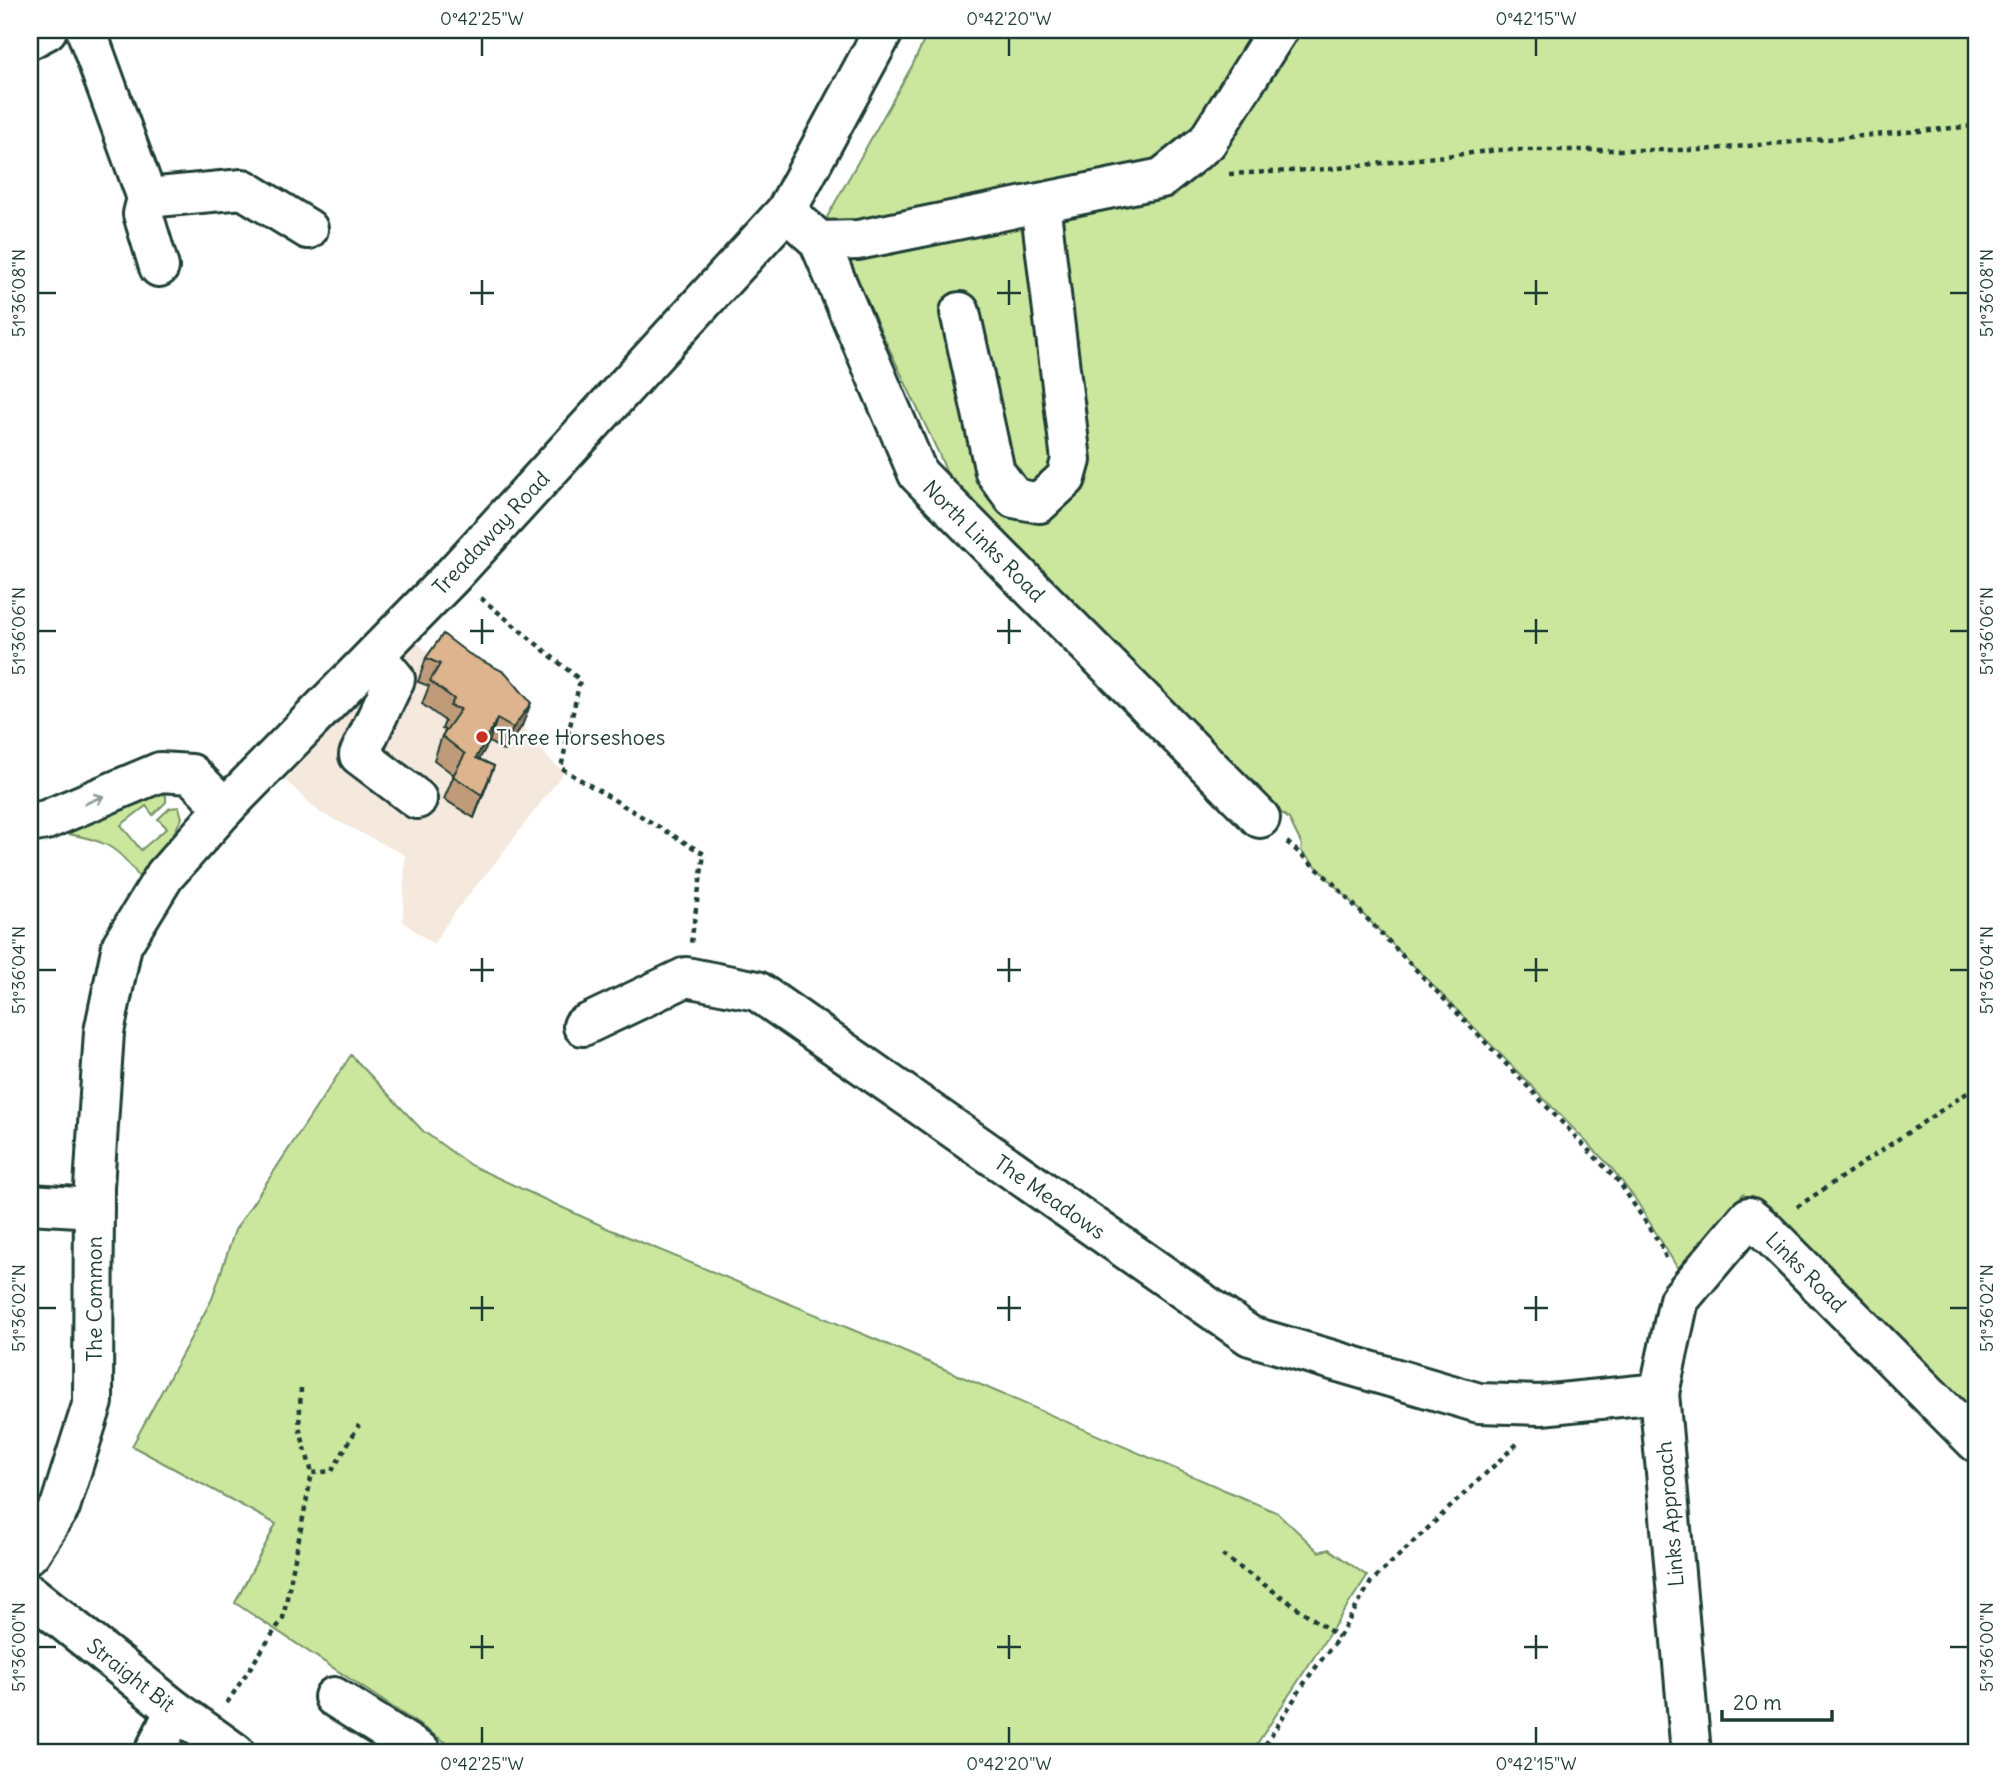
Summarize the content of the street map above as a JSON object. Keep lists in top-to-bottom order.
{
  "streets": {
    "street": [
      "Treadaway Road",
      "North Links Road",
      "The Meadows",
      "Links Road",
      "The Common",
      "Links Approach",
      "Straight Bit"
    ]
  },
  "crossings": [
    ["Treadaway Road", "North Links Road"],
    ["Treadaway Road", "The Common"],
    ["The Meadows", "Links Road"],
    ["The Meadows", "Links Approach"],
    ["Links Road", "Links Approach"]
  ],
  "places": ["Three Horseshoes"],
  "scale_bar": "20 m",
  "coordinates": [
    "0°42'25\"W",
    "0°42'20\"W",
    "0°42'15\"W",
    "51°36'08\"N",
    "51°36'06\"N",
    "51°36'04\"N",
    "51°36'02\"N",
    "51°36'00\"N"
  ]
}
